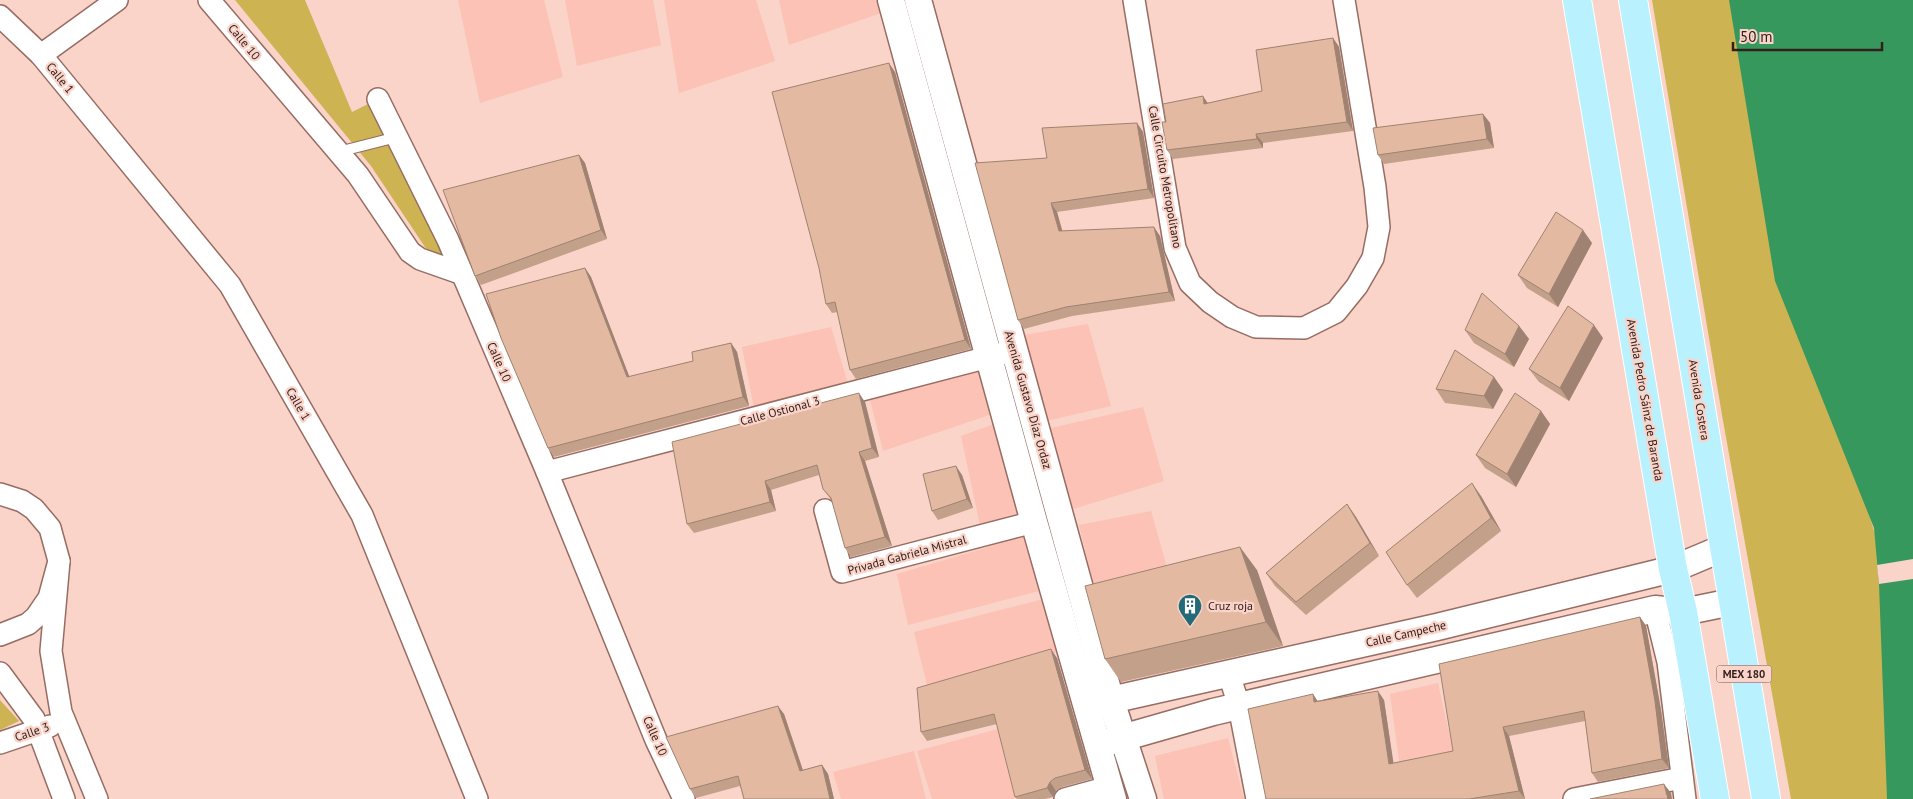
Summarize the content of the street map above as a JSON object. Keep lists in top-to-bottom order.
{
  "streets": {
    "main road": ["Avenida Pedro Sáinz de Baranda", "Avenida Costera", "MEX 180"],
    "street": [
      "Calle 10",
      "Calle 1",
      "Calle Circuito Metropolitano",
      "Avenida Gustavo Díaz Ordaz",
      "Calle Ostional 3",
      "Privada Gabriela Mistral",
      "Calle Campeche",
      "Calle 3"
    ]
  },
  "crossings": [
    ["Calle 10", "Calle Ostional 3"],
    ["Avenida Gustavo Díaz Ordaz", "Calle Ostional 3"],
    ["Avenida Gustavo Díaz Ordaz", "Privada Gabriela Mistral"],
    ["Avenida Gustavo Díaz Ordaz", "Calle Campeche"],
    ["Avenida Pedro Sáinz de Baranda", "Calle Campeche"],
    ["Avenida Costera", "Calle Campeche"]
  ],
  "places": {
    "building": ["Cruz roja"]
  },
  "scale_bar": "50 m"
}
